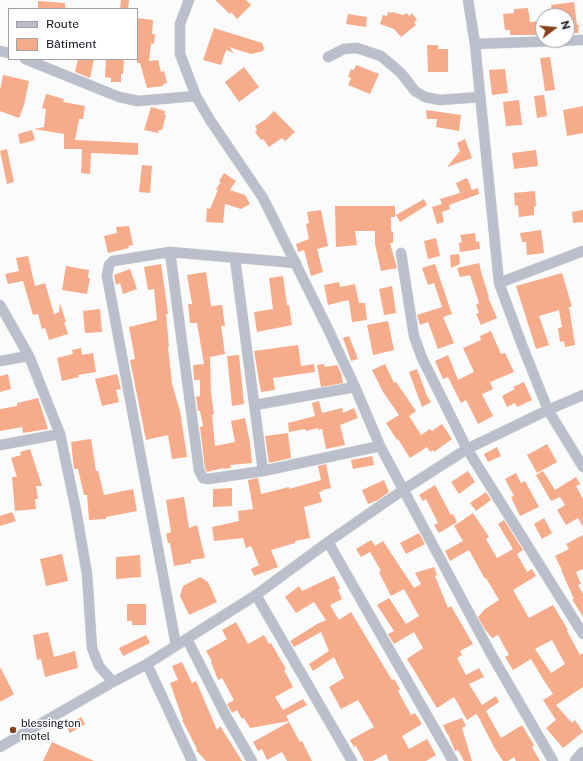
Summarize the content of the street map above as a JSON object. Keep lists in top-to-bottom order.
{
  "places": ["blessington motel"],
  "legend": ["Route", "Bâtiment"],
  "north": "right"
}
